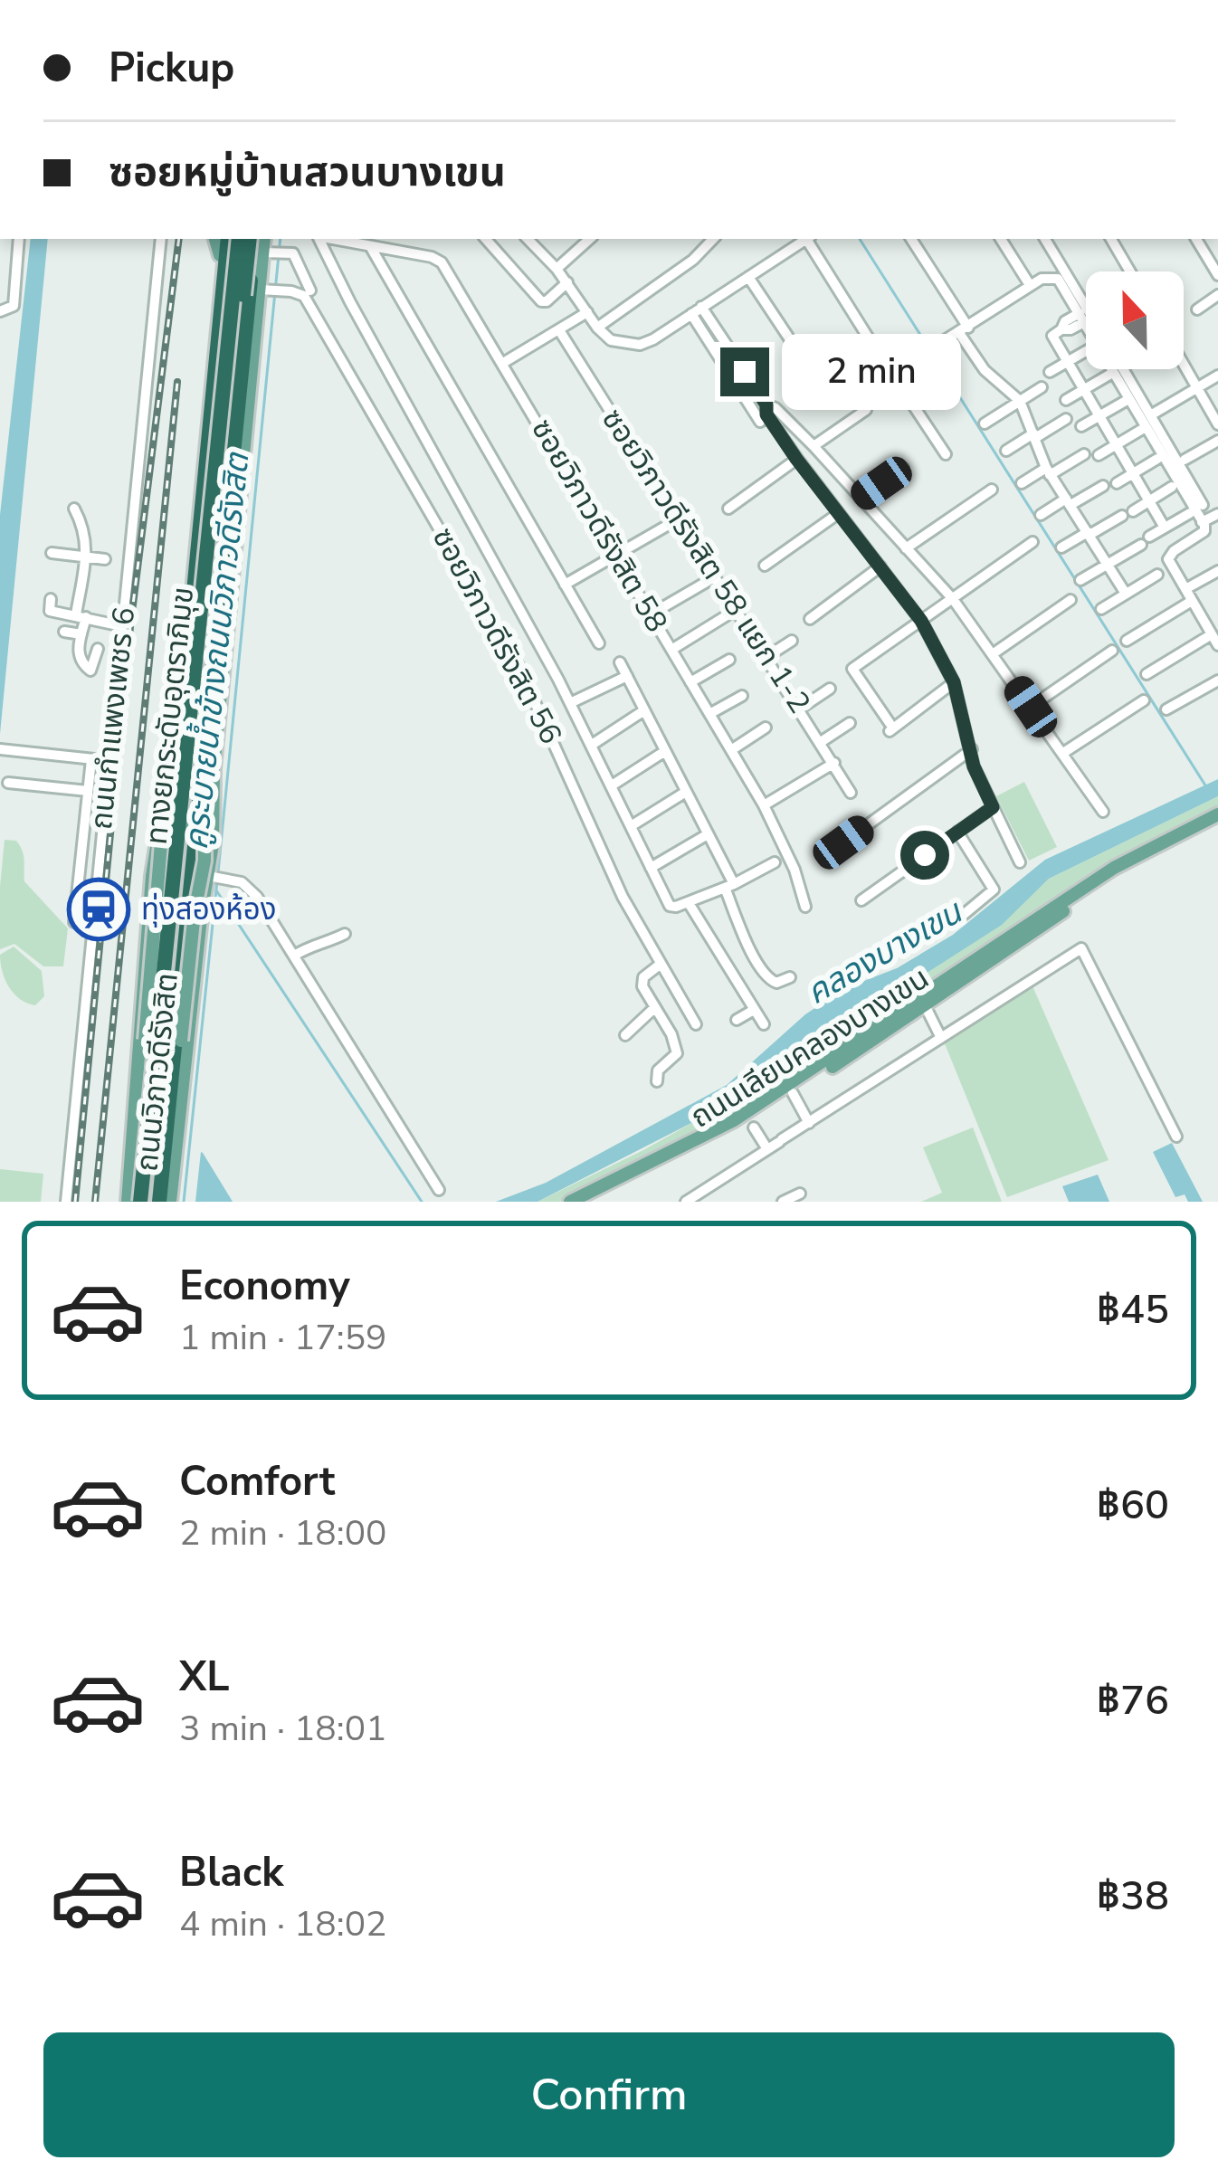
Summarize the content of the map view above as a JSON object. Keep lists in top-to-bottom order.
{
  "streets": {
    "highway": ["ทางยกระดับอุตราภิมุข", "ถนนวิภาวดีรังสิต"],
    "main road": ["ถนนเลียบคลองบางเขน"],
    "street": [
      "ซอยวิภาวดีรังสิต 58",
      "ซอยวิภาวดีรังสิต 58 แยก 1-2",
      "ซอยวิภาวดีรังสิต 56",
      "ถนนกำแพงเพชร 6"
    ]
  },
  "crossings": [
    ["ซอยวิภาวดีรังสิต 56", "ถนนวิภาวดีรังสิต"],
    ["ทางยกระดับอุตราภิมุข", "ถนนวิภาวดีรังสิต"]
  ],
  "water": ["คูระบายน้ำข้างถนนวิภาวดีรังสิต", "คลองบางเขน"],
  "places": {
    "station": ["ทุ่งสองห้อง"]
  },
  "north": "top",
  "page": {
    "banner": ["Pickup", "ซอยหมู่บ้านสวนบางเขน"],
    "bubble": "2 min",
    "list": [
      {
        "name": "Economy",
        "note": "1 min · 17:59",
        "value": "฿45"
      },
      {
        "name": "Comfort",
        "note": "2 min · 18:00",
        "value": "฿60"
      },
      {
        "name": "XL",
        "note": "3 min · 18:01",
        "value": "฿76"
      },
      {
        "name": "Black",
        "note": "4 min · 18:02",
        "value": "฿38"
      }
    ],
    "buttons": "Confirm"
  }
}
